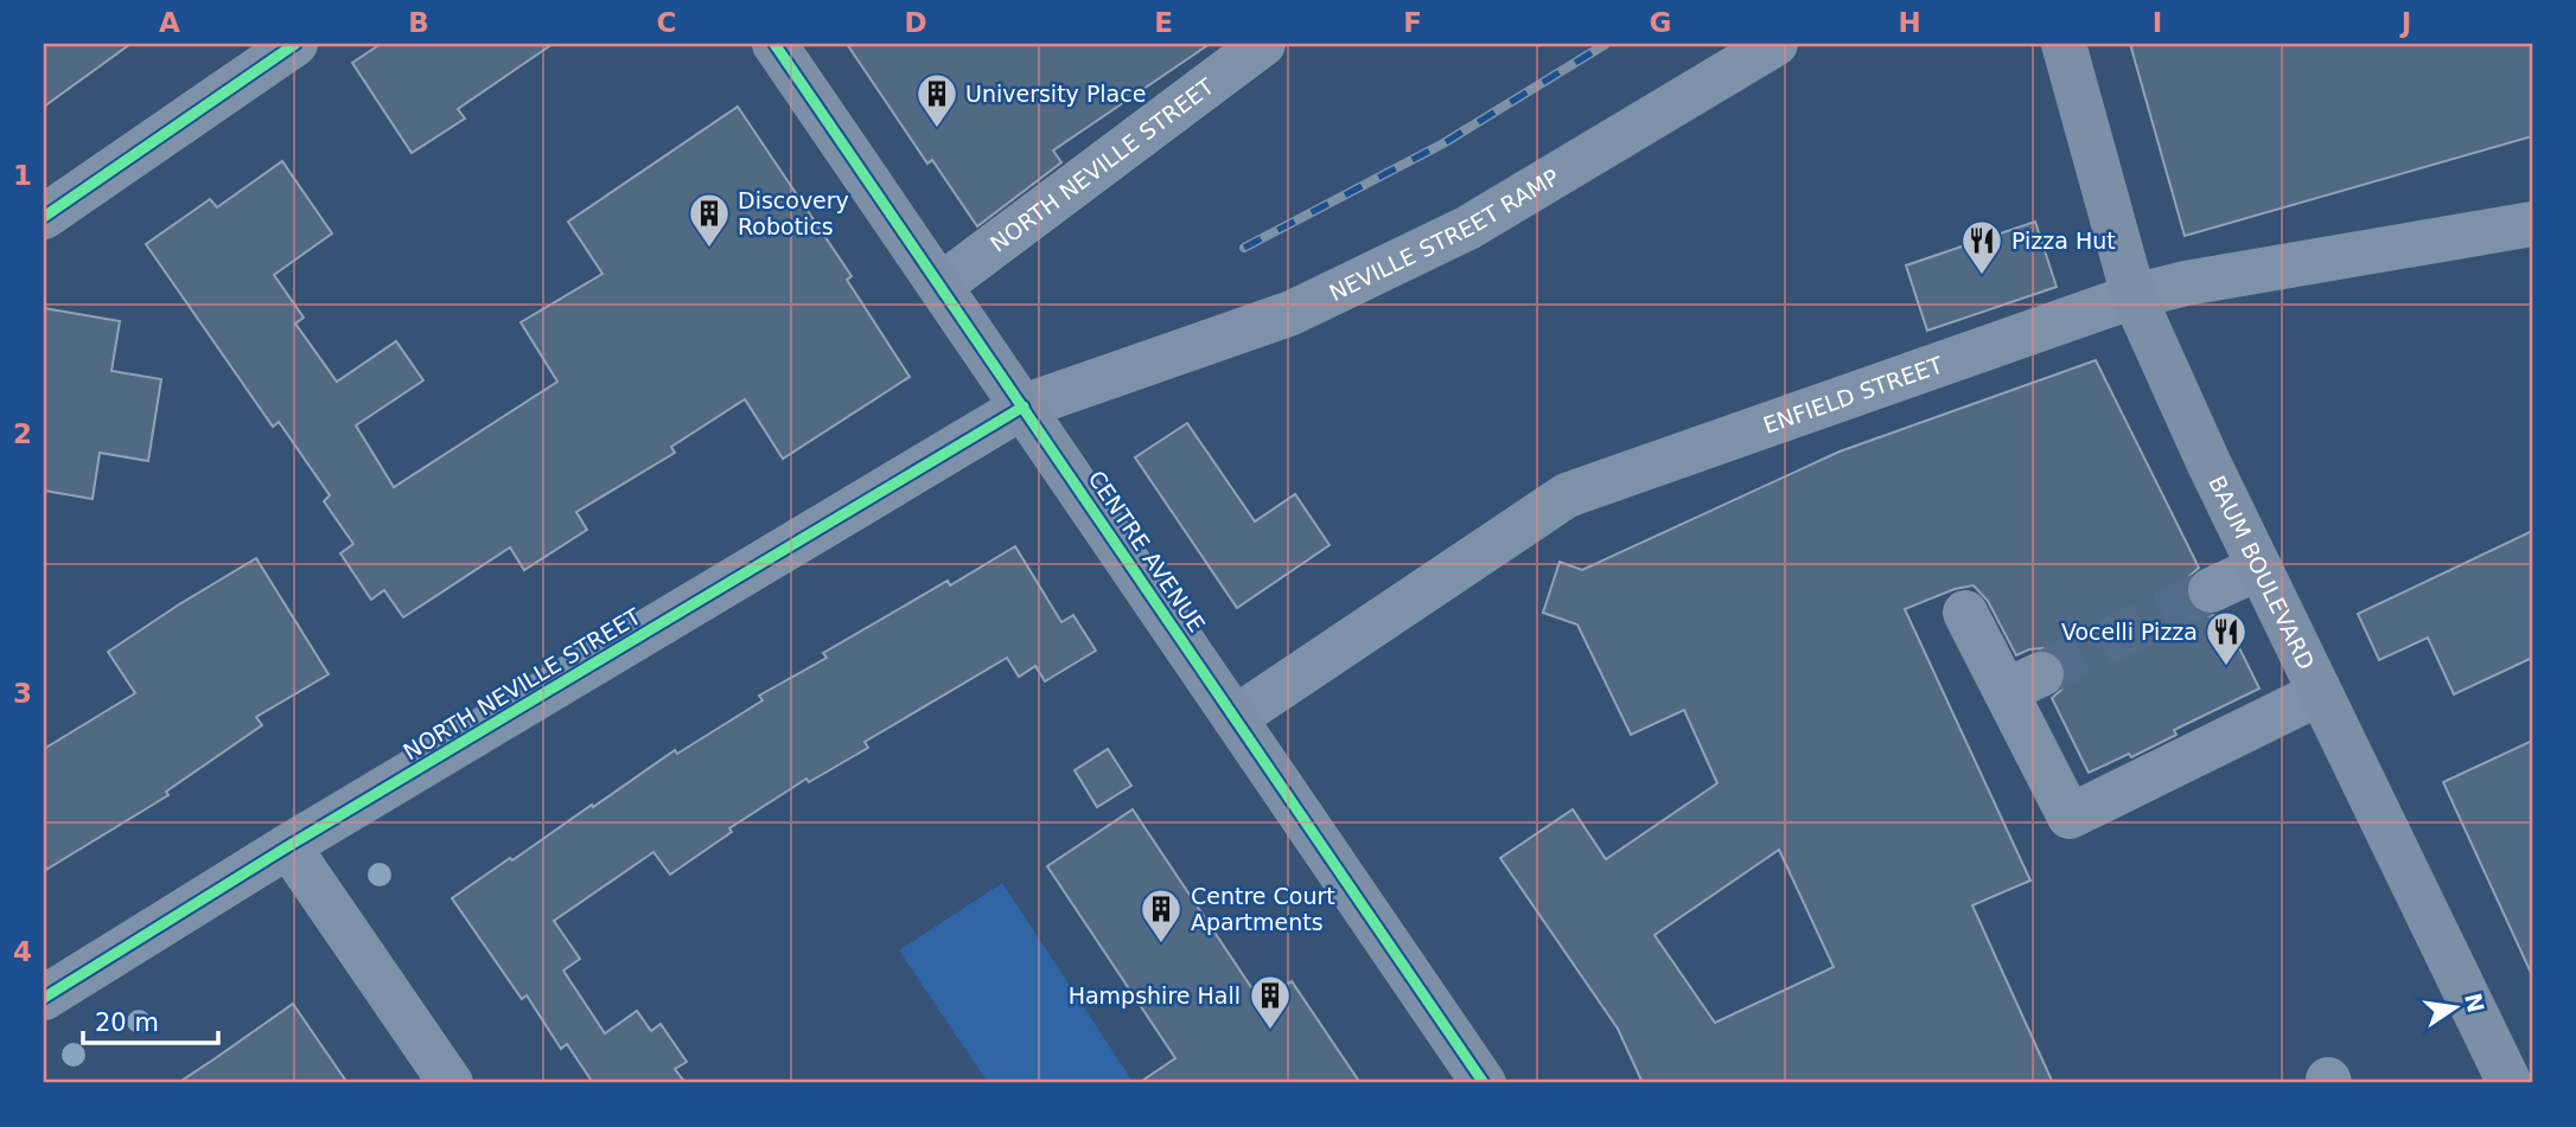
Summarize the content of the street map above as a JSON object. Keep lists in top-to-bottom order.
{
  "streets": {
    "main road": ["CENTRE AVENUE", "BAUM BOULEVARD"],
    "street": ["NORTH NEVILLE STREET", "NEVILLE STREET RAMP", "ENFIELD STREET"]
  },
  "crossings": [
    ["NORTH NEVILLE STREET", "NEVILLE STREET RAMP"],
    ["NORTH NEVILLE STREET", "CENTRE AVENUE"],
    ["NEVILLE STREET RAMP", "CENTRE AVENUE"],
    ["ENFIELD STREET", "CENTRE AVENUE"],
    ["ENFIELD STREET", "BAUM BOULEVARD"]
  ],
  "places": {
    "building": [
      "University Place",
      "Discovery Robotics",
      "Centre Court Apartments",
      "Hampshire Hall"
    ],
    "restaurant": ["Pizza Hut", "Vocelli Pizza"]
  },
  "scale_bar": "20 m",
  "north": "right",
  "grid": {
    "columns": [
      "A",
      "B",
      "C",
      "D",
      "E",
      "F",
      "G",
      "H",
      "I",
      "J"
    ],
    "rows": [
      "1",
      "2",
      "3",
      "4"
    ]
  }
}
